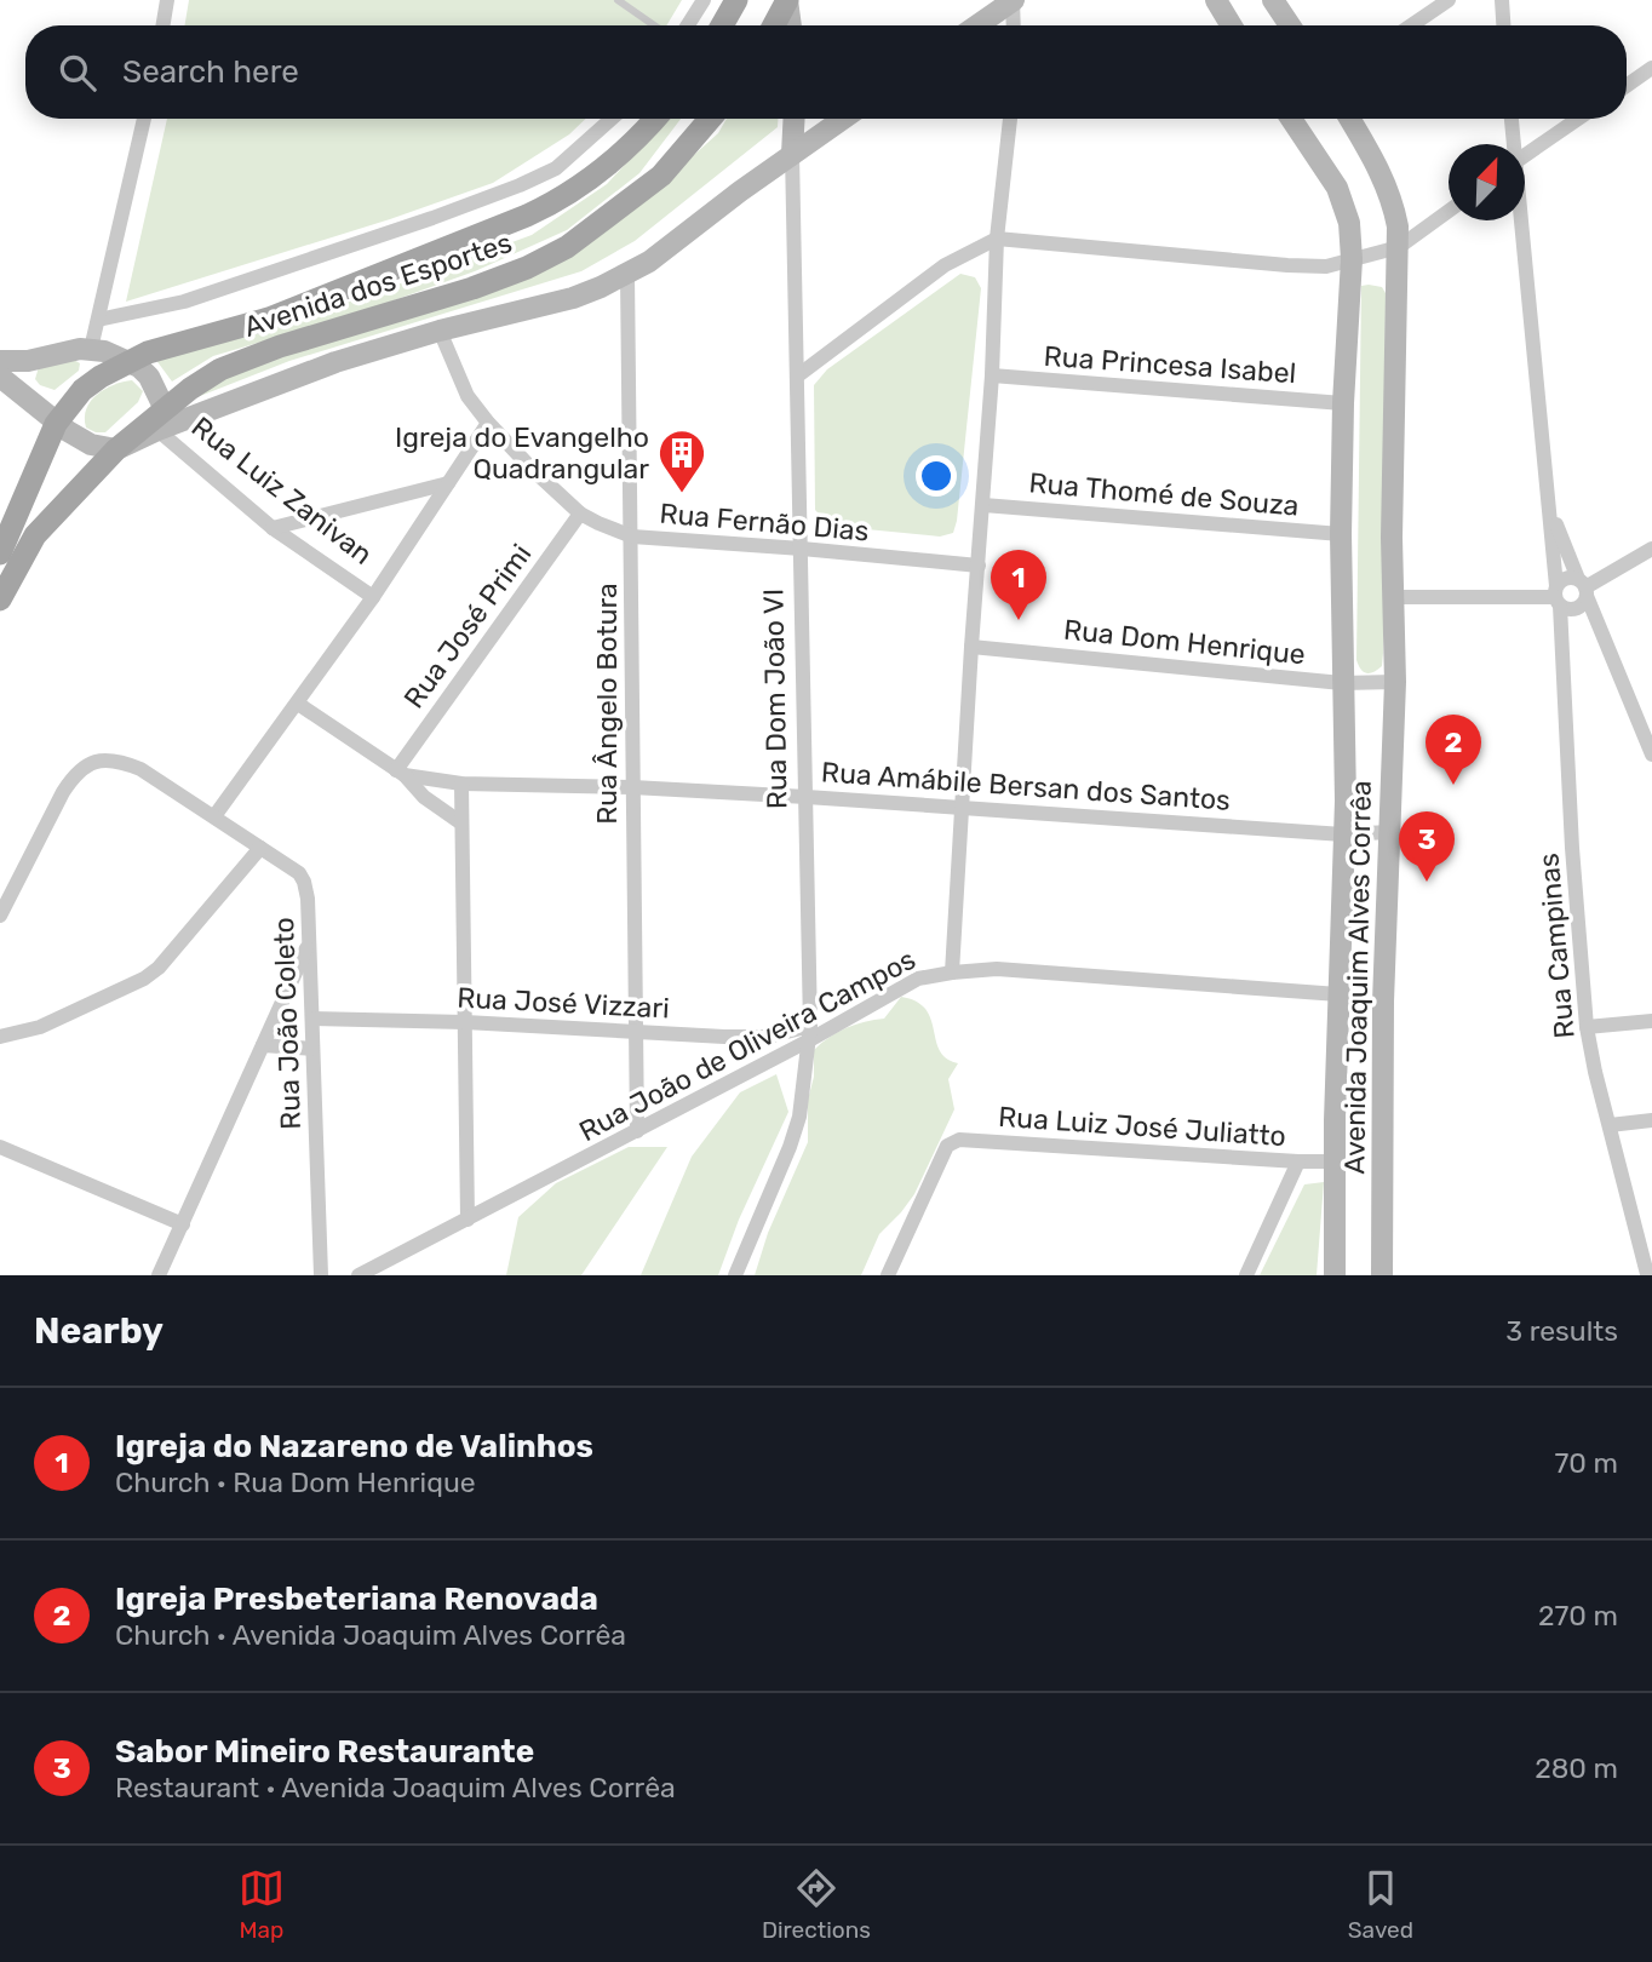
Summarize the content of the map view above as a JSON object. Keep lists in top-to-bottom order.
{
  "streets": {
    "main road": ["Avenida dos Esportes", "Rua Dom João VI", "Avenida Joaquim Alves Corrêa"],
    "street": [
      "Rua Princesa Isabel",
      "Rua Luiz Zanivan",
      "Rua Thomé de Souza",
      "Rua Fernão Dias",
      "Rua José Primi",
      "Rua Dom Henrique",
      "Rua Ângelo Botura",
      "Rua Amábile Bersan dos Santos",
      "Rua Campinas",
      "Rua José Vizzari",
      "Rua João Coleto",
      "Rua João de Oliveira Campos",
      "Rua Luiz José Juliatto"
    ]
  },
  "crossings": [
    ["Avenida dos Esportes", "Rua Luiz Zanivan"],
    ["Rua Princesa Isabel", "Avenida Joaquim Alves Corrêa"],
    ["Rua Thomé de Souza", "Avenida Joaquim Alves Corrêa"],
    ["Rua Fernão Dias", "Rua José Primi"],
    ["Rua Fernão Dias", "Rua Dom João VI"],
    ["Rua Fernão Dias", "Rua Ângelo Botura"],
    ["Rua José Primi", "Rua Amábile Bersan dos Santos"],
    ["Rua Dom Henrique", "Avenida Joaquim Alves Corrêa"],
    ["Rua Dom João VI", "Rua Amábile Bersan dos Santos"],
    ["Rua Dom João VI", "Rua José Vizzari"],
    ["Rua Dom João VI", "Rua João de Oliveira Campos"],
    ["Rua Ângelo Botura", "Rua Amábile Bersan dos Santos"],
    ["Rua Ângelo Botura", "Rua José Vizzari"],
    ["Rua Ângelo Botura", "Rua João de Oliveira Campos"],
    ["Rua Amábile Bersan dos Santos", "Avenida Joaquim Alves Corrêa"],
    ["Avenida Joaquim Alves Corrêa", "Rua João de Oliveira Campos"],
    ["Avenida Joaquim Alves Corrêa", "Rua Luiz José Juliatto"],
    ["Rua José Vizzari", "Rua João Coleto"],
    ["Rua José Vizzari", "Rua João de Oliveira Campos"]
  ],
  "places": {
    "building": ["Igreja do Evangelho Quadrangular"]
  },
  "north": "top right",
  "page": {
    "search": "Search here",
    "pins": ["1", "2", "3"],
    "heading": ["Nearby", "3 results"],
    "list": [
      {
        "mark": "1",
        "name": "Igreja do Nazareno de Valinhos",
        "note": "Church · Rua Dom Henrique",
        "value": "70 m"
      },
      {
        "mark": "2",
        "name": "Igreja Presbeteriana Renovada",
        "note": "Church · Avenida Joaquim Alves Corrêa",
        "value": "270 m"
      },
      {
        "mark": "3",
        "name": "Sabor Mineiro Restaurante",
        "note": "Restaurant · Avenida Joaquim Alves Corrêa",
        "value": "280 m"
      }
    ],
    "nav": ["Map", "Directions", "Saved"]
  }
}
